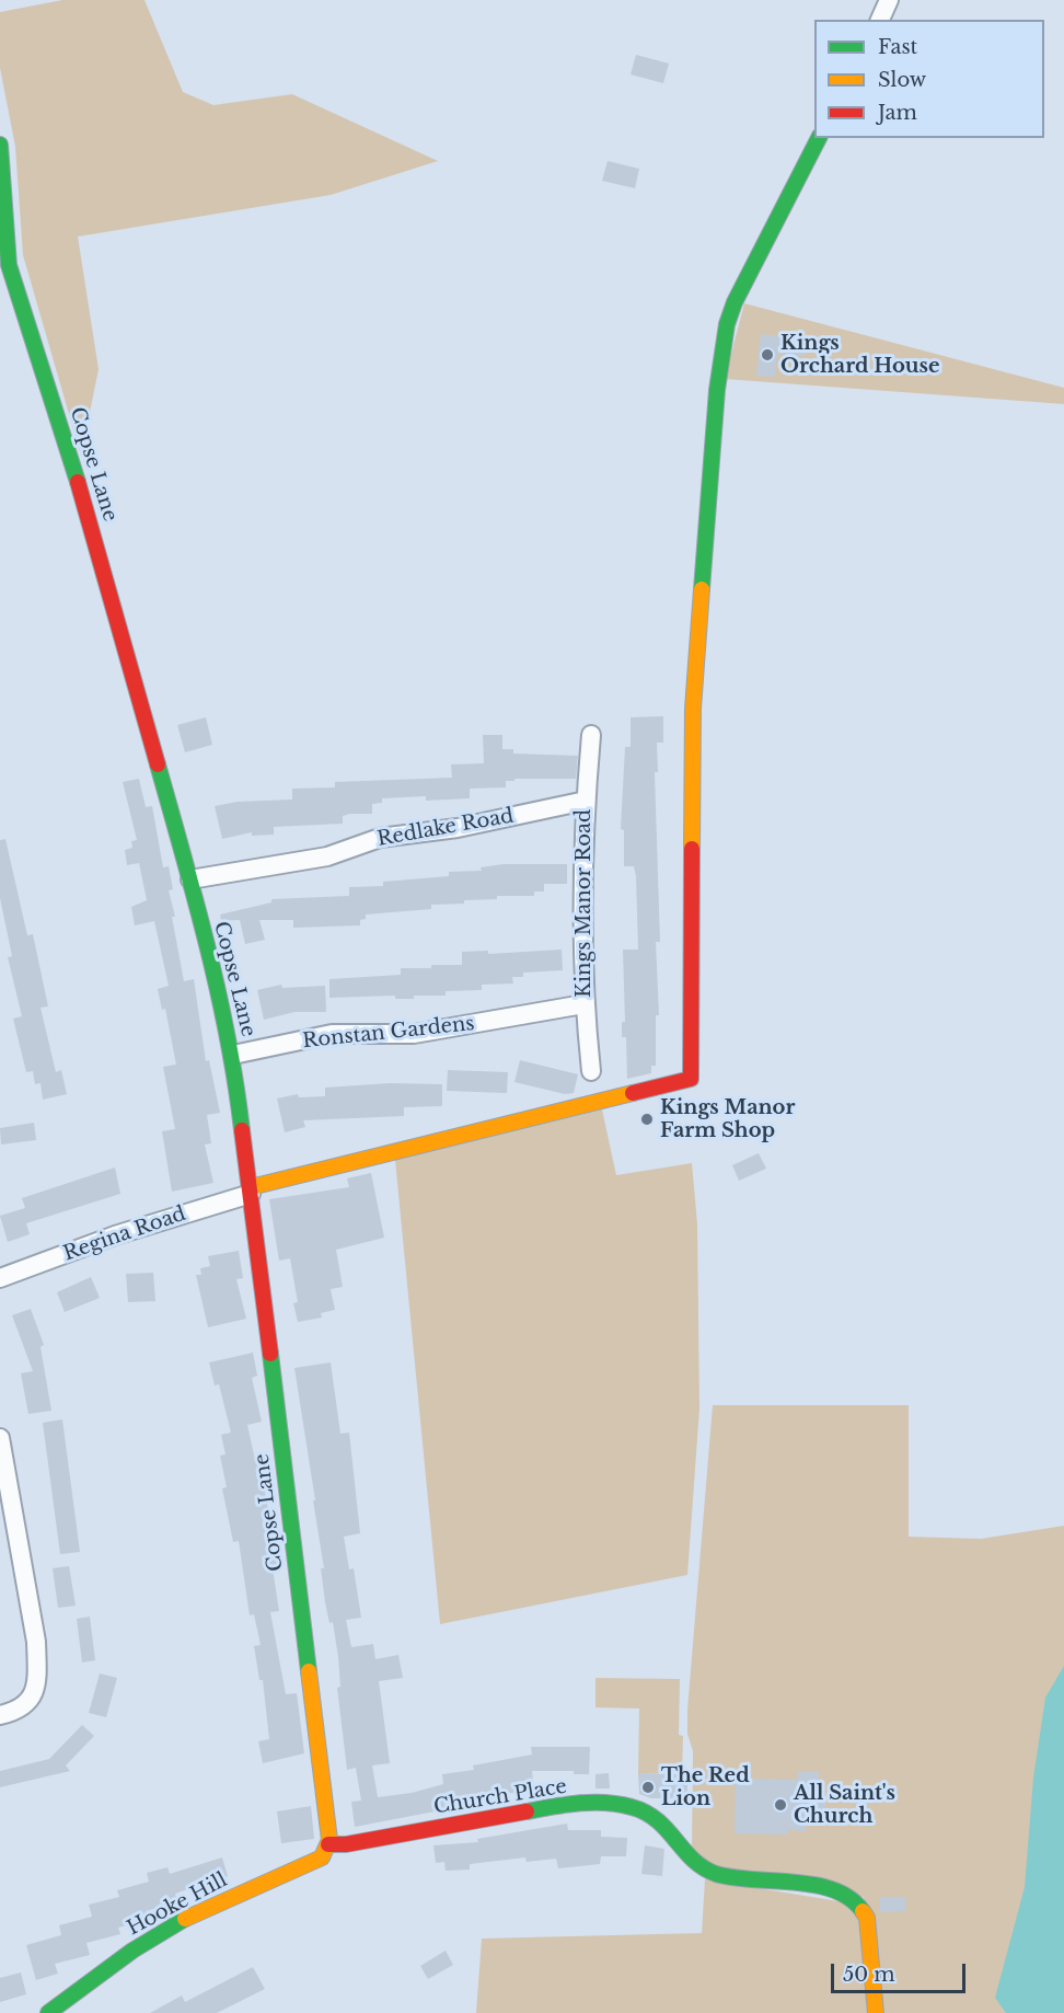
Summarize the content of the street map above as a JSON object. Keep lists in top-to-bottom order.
{
  "streets": {
    "street": [
      "Copse Lane",
      "Redlake Road",
      "Kings Manor Road",
      "Ronstan Gardens",
      "Regina Road",
      "Church Place",
      "Hooke Hill"
    ]
  },
  "crossings": [
    ["Copse Lane", "Redlake Road"],
    ["Copse Lane", "Ronstan Gardens"],
    ["Copse Lane", "Regina Road"],
    ["Copse Lane", "Church Place"],
    ["Copse Lane", "Hooke Hill"],
    ["Redlake Road", "Kings Manor Road"],
    ["Kings Manor Road", "Ronstan Gardens"],
    ["Church Place", "Hooke Hill"]
  ],
  "places": [
    "Kings Orchard House",
    "Kings Manor Farm Shop",
    "The Red Lion",
    "All Saint's Church"
  ],
  "legend": ["Fast", "Slow", "Jam"],
  "scale_bar": "50 m"
}
